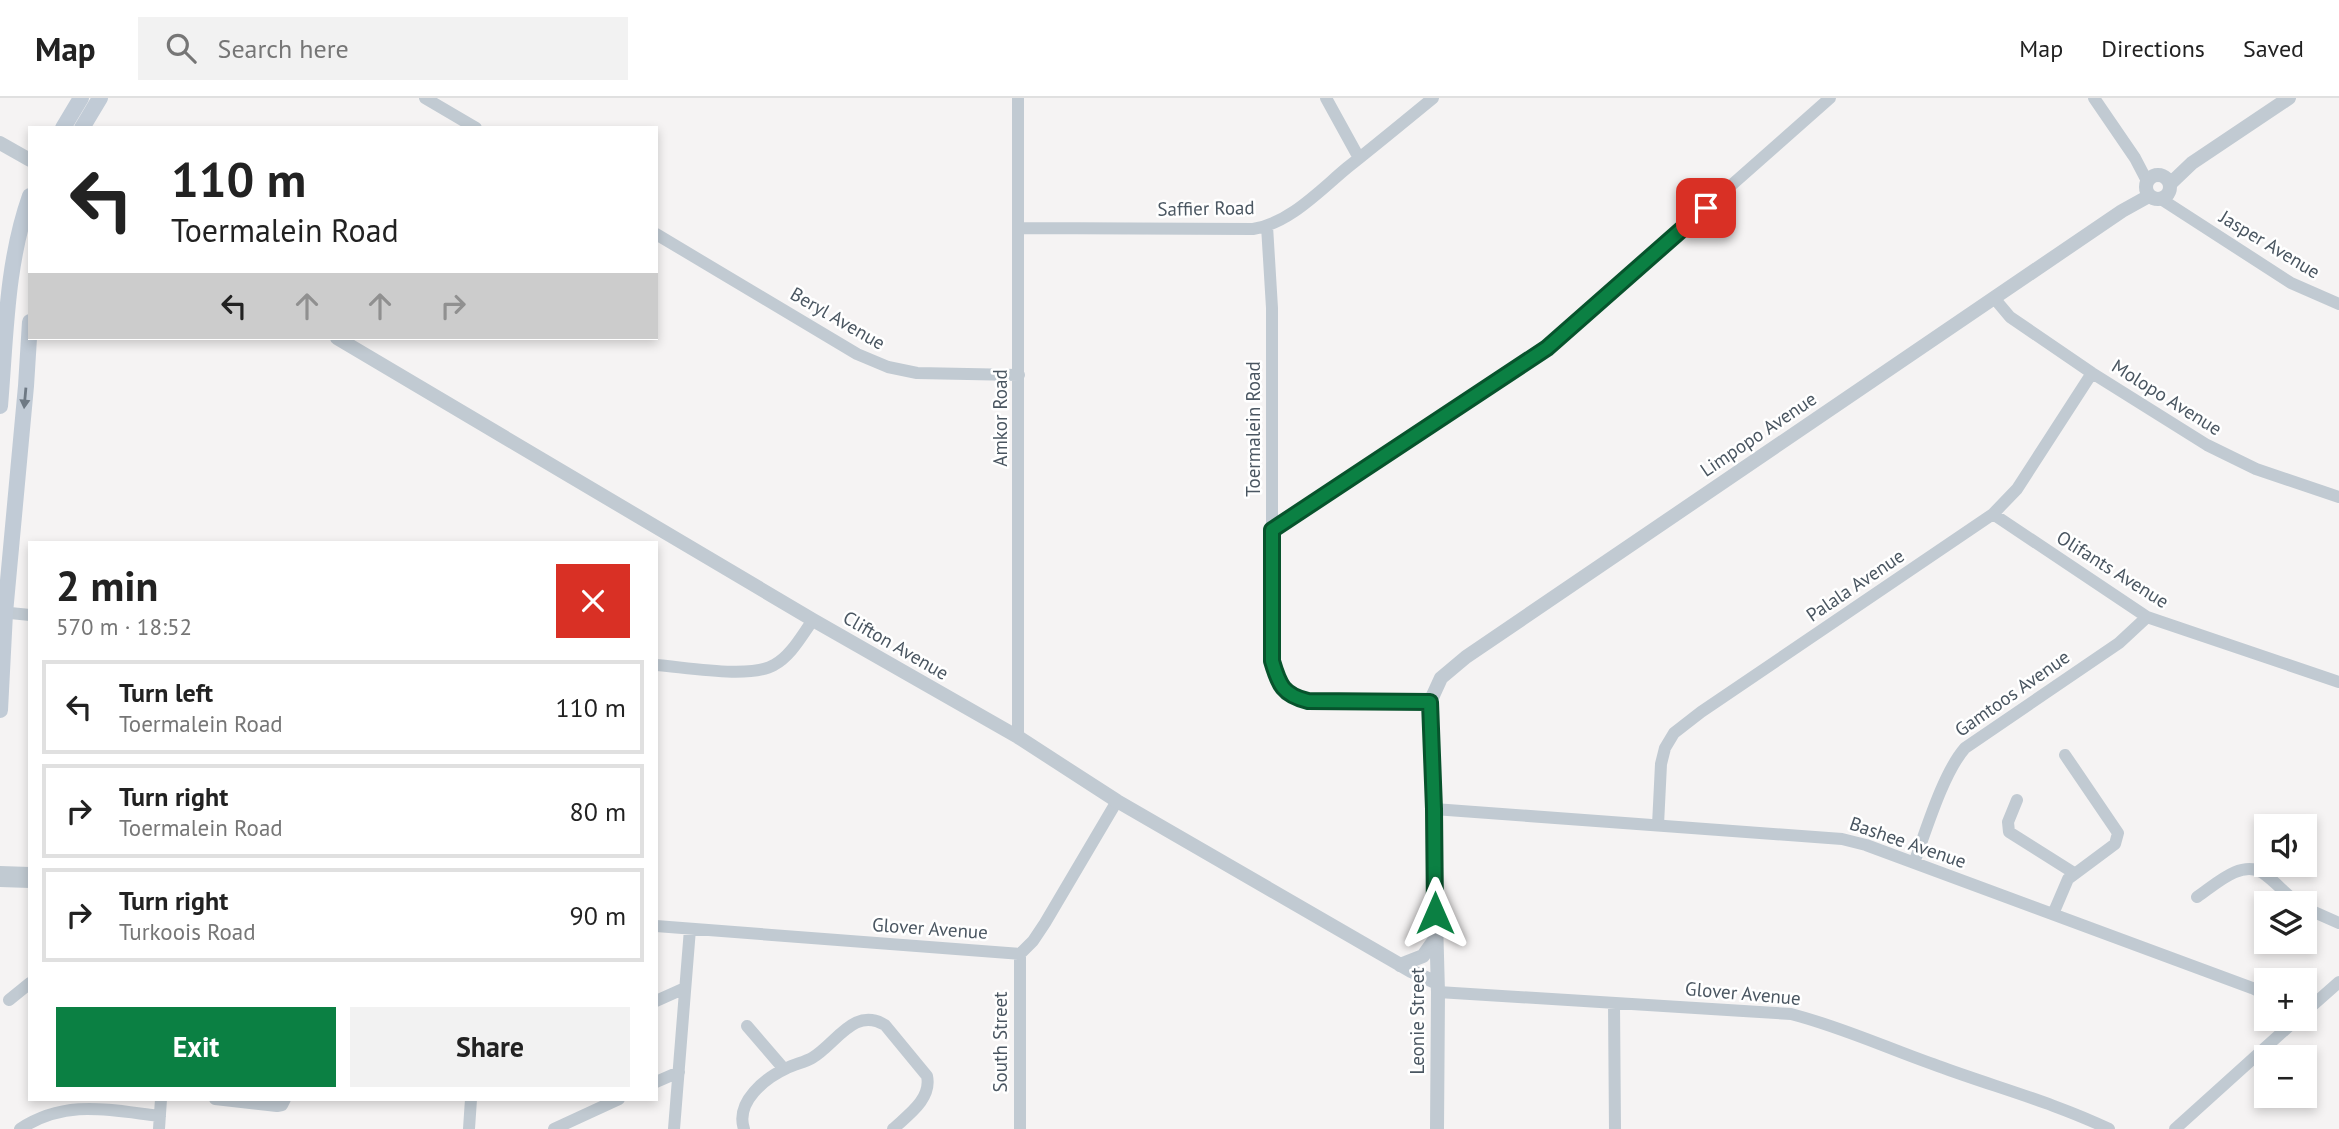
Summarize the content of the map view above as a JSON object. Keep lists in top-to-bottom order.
{
  "streets": {
    "street": [
      "Saffier Road",
      "Jasper Avenue",
      "Beryl Avenue",
      "Molopo Avenue",
      "Amkor Road",
      "Toermalein Road",
      "Limpopo Avenue",
      "Olifants Avenue",
      "Palala Avenue",
      "Clifton Avenue",
      "Gamtoos Avenue",
      "Bashee Avenue",
      "Glover Avenue",
      "Leonie Street",
      "South Street"
    ]
  },
  "crossings": [
    ["Saffier Road", "Amkor Road"],
    ["Saffier Road", "Toermalein Road"],
    ["Jasper Avenue", "Limpopo Avenue"],
    ["Beryl Avenue", "Amkor Road"],
    ["Molopo Avenue", "Limpopo Avenue"],
    ["Molopo Avenue", "Palala Avenue"],
    ["Amkor Road", "Clifton Avenue"],
    ["Toermalein Road", "Limpopo Avenue"],
    ["Toermalein Road", "Leonie Street"],
    ["Limpopo Avenue", "Leonie Street"],
    ["Olifants Avenue", "Palala Avenue"],
    ["Olifants Avenue", "Gamtoos Avenue"],
    ["Palala Avenue", "Bashee Avenue"],
    ["Clifton Avenue", "Glover Avenue"],
    ["Clifton Avenue", "Leonie Street"],
    ["Gamtoos Avenue", "Bashee Avenue"],
    ["Bashee Avenue", "Leonie Street"],
    ["Glover Avenue", "Leonie Street"],
    ["Glover Avenue", "South Street"]
  ],
  "page": {
    "header": "Map",
    "search": "Search here",
    "nav": ["Map", "Directions", "Saved"],
    "turn": ["110 m", "Toermalein Road"],
    "heading": ["2 min", "570 m · 18:52"],
    "list": [
      {
        "name": "Turn left",
        "note": "Toermalein Road",
        "value": "110 m"
      },
      {
        "name": "Turn right",
        "note": "Toermalein Road",
        "value": "80 m"
      },
      {
        "name": "Turn right",
        "note": "Turkoois Road",
        "value": "90 m"
      }
    ],
    "map_buttons": ["+", "−"],
    "buttons": ["Exit", "Share"]
  }
}
